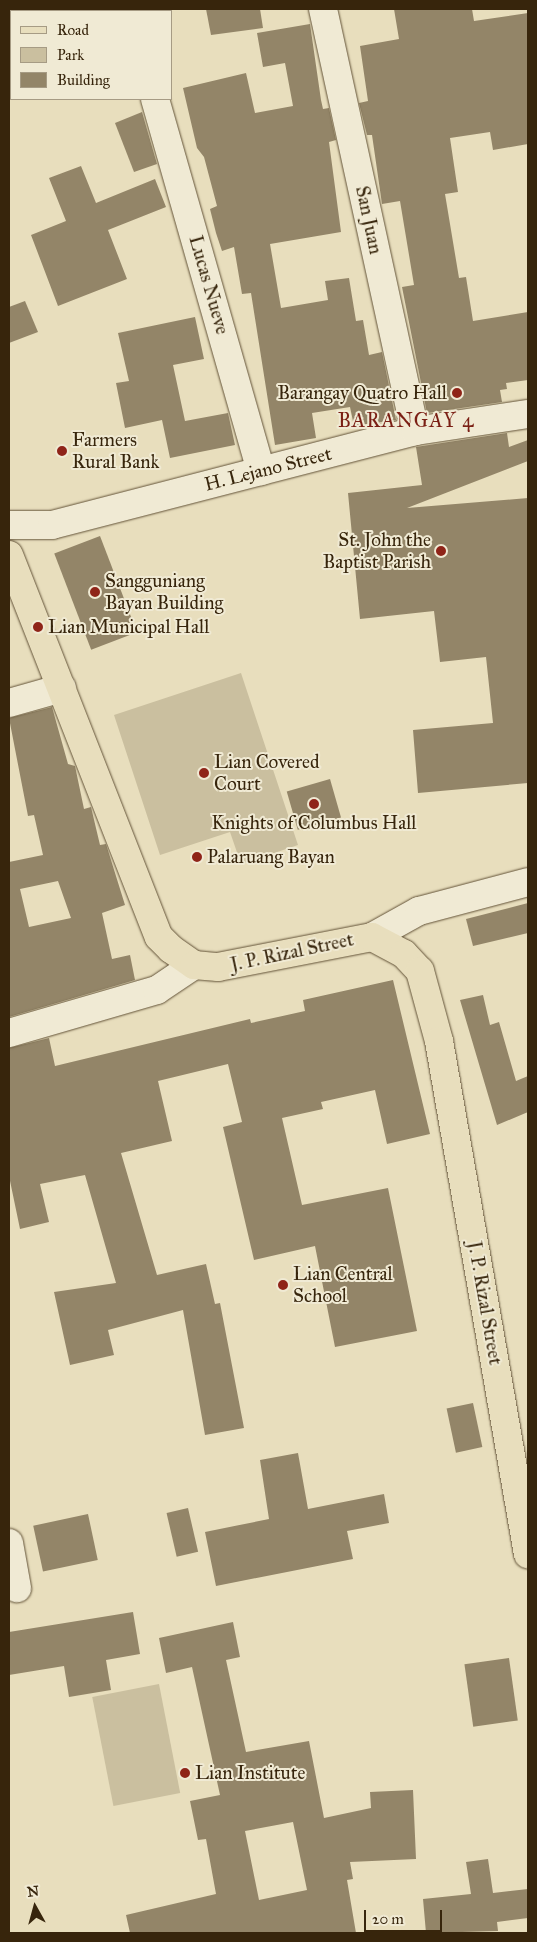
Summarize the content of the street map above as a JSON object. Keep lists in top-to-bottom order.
{
  "streets": {
    "main road": ["J. P. Rizal Street"],
    "street": ["San Juan", "Lucas Nueve", "H. Lejano Street"]
  },
  "crossings": [
    ["San Juan", "H. Lejano Street"],
    ["Lucas Nueve", "H. Lejano Street"]
  ],
  "districts": ["BARANGAY 4"],
  "places": [
    "Barangay Quatro Hall",
    "Farmers Rural Bank",
    "St. John the Baptist Parish",
    "Sangguniang Bayan Building",
    "Lian Municipal Hall",
    "Lian Covered Court",
    "Knights of Columbus Hall",
    "Palaruang Bayan",
    "Lian Central School",
    "Lian Institute"
  ],
  "legend": ["Road", "Park", "Building"],
  "scale_bar": "20 m",
  "north": "top"
}
